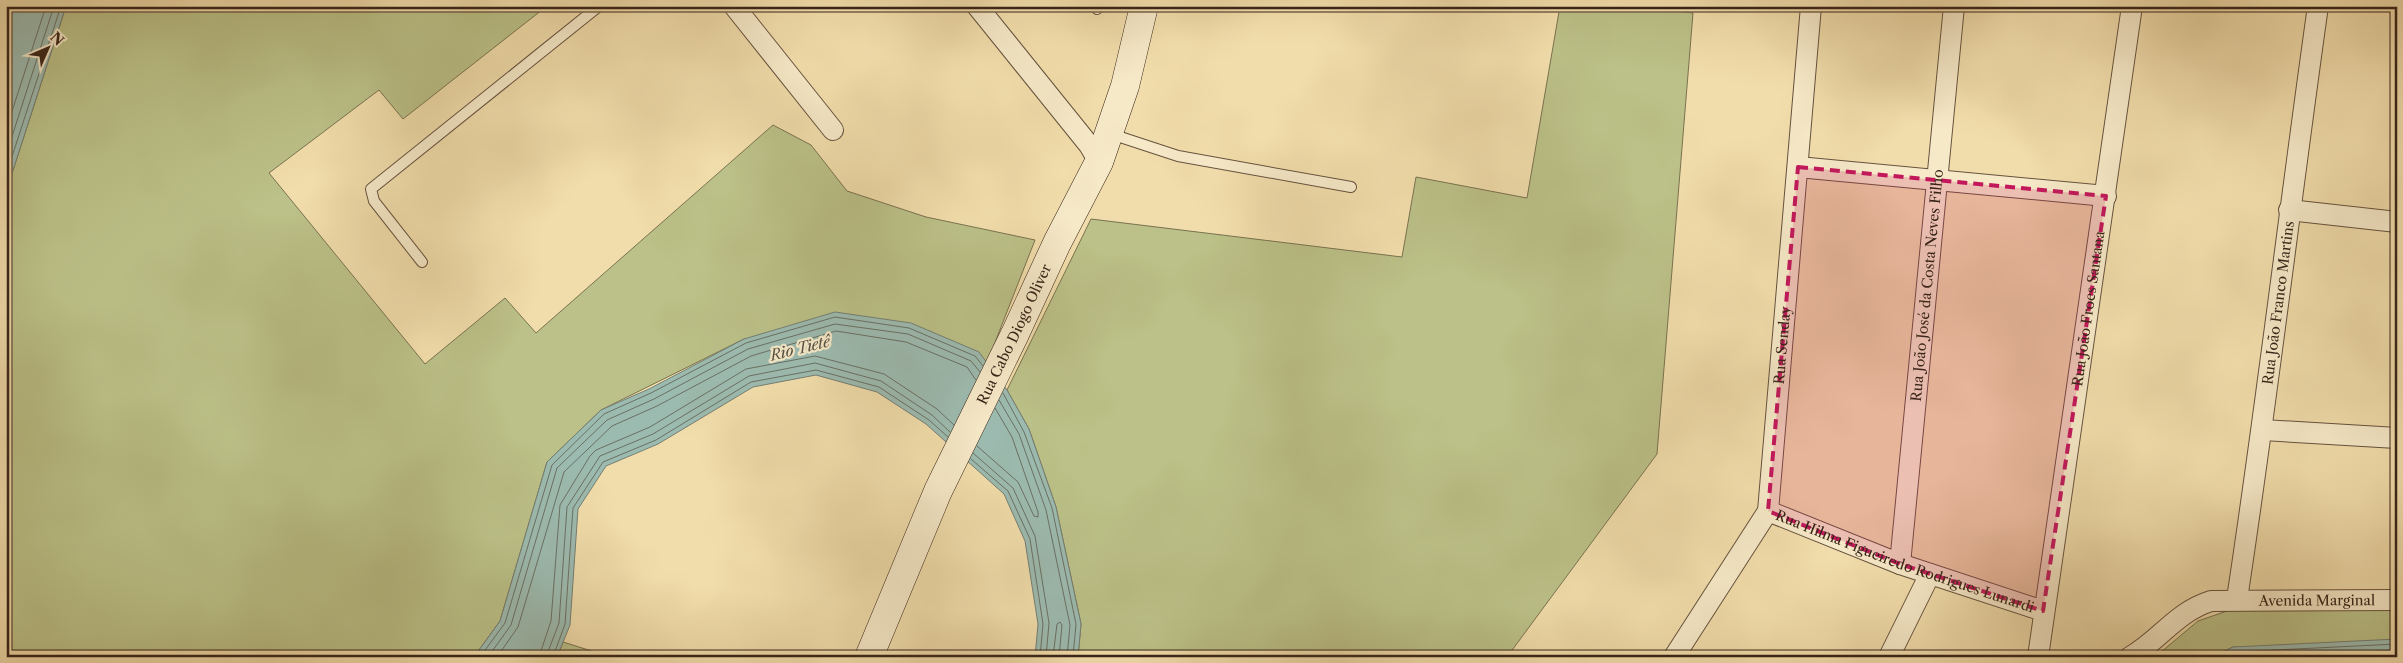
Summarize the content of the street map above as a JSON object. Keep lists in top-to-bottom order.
{
  "streets": {
    "main road": ["Rua Cabo Diogo Oliver"],
    "street": [
      "Rua João José da Costa Neves Filho",
      "Rua João Franco Martins",
      "Rua João Froes Santana",
      "Rua Senday",
      "Rua Hilma Figueiredo Rodrigues Lunardi",
      "Avenida Marginal"
    ]
  },
  "crossings": [
    ["Rua João José da Costa Neves Filho", "Rua Hilma Figueiredo Rodrigues Lunardi"],
    ["Rua João Franco Martins", "Avenida Marginal"],
    ["Rua João Froes Santana", "Rua Hilma Figueiredo Rodrigues Lunardi"],
    ["Rua Senday", "Rua Hilma Figueiredo Rodrigues Lunardi"]
  ],
  "water": ["Rio Tietê"],
  "north": "top right"
}
